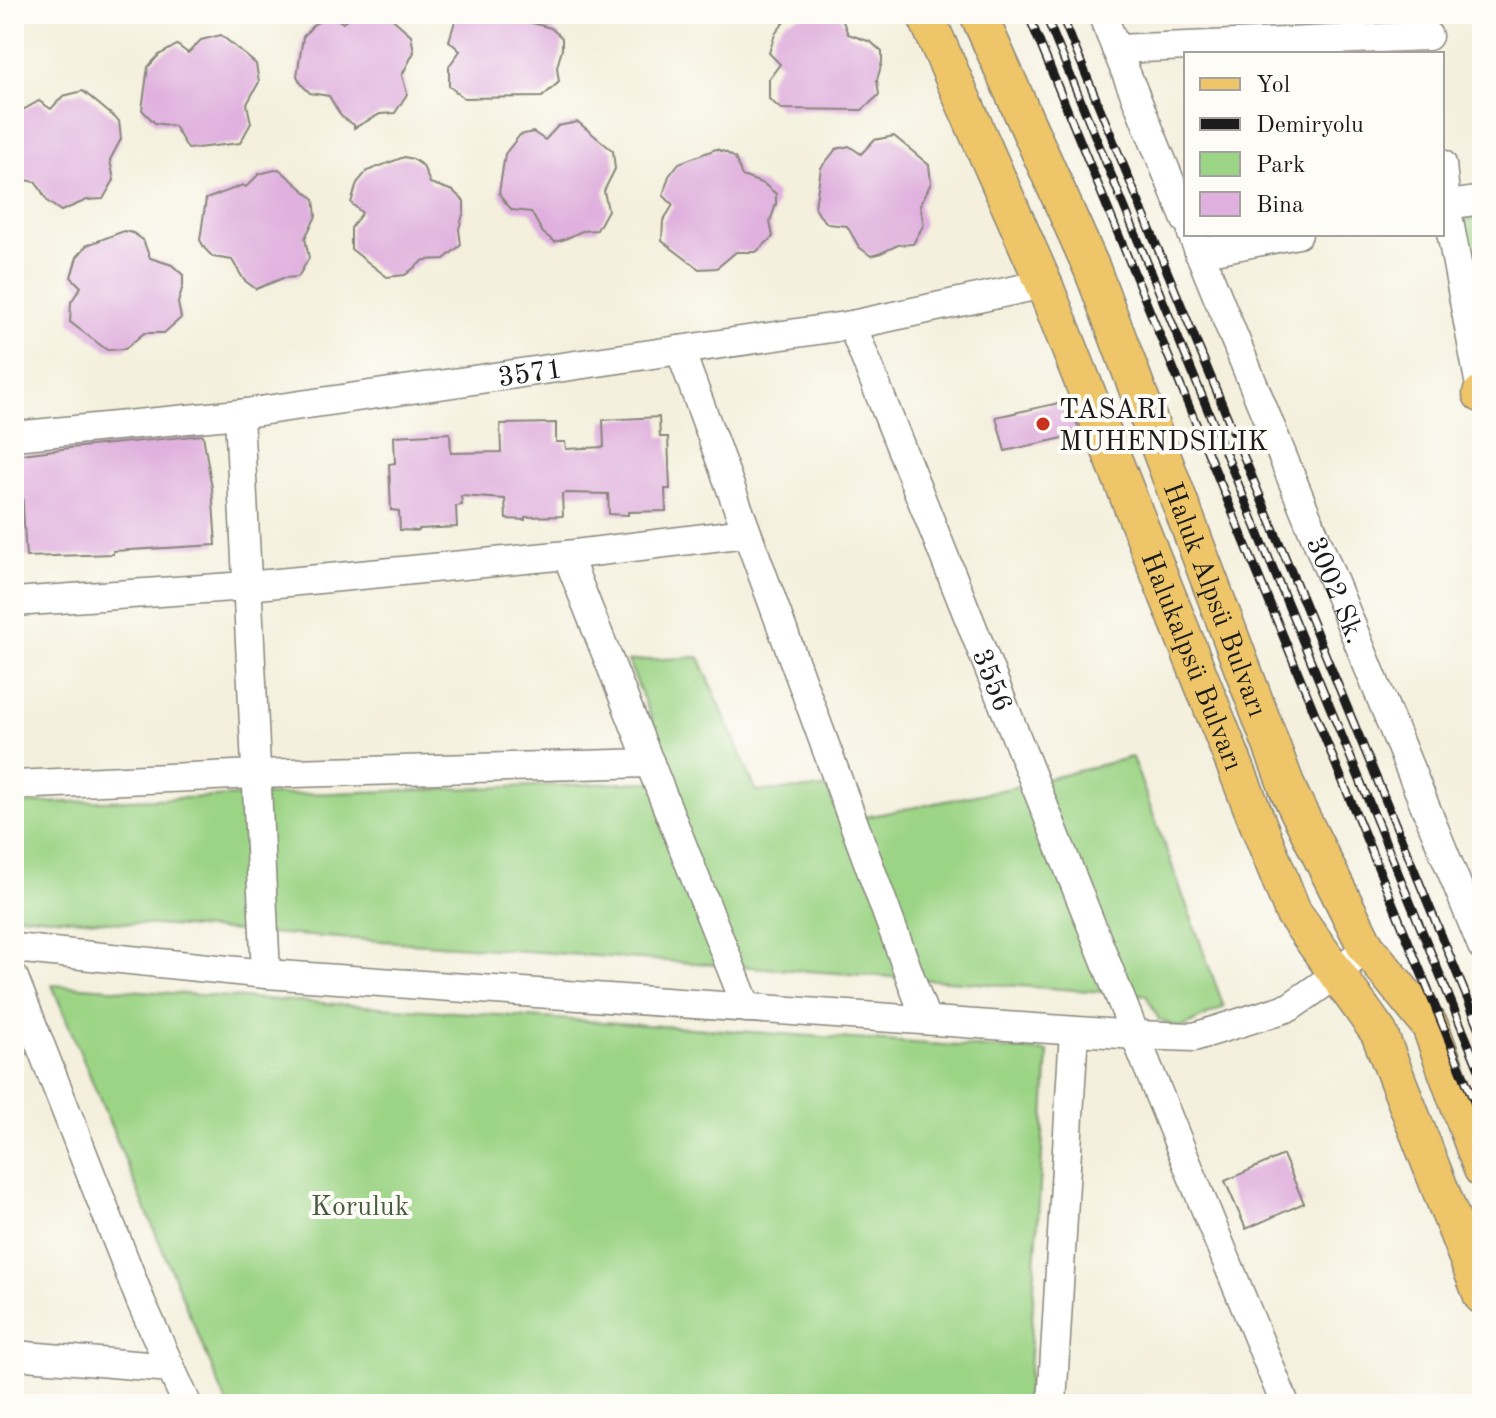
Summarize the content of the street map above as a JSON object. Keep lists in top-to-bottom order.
{
  "streets": {
    "main road": ["Haluk Alpsü Bulvarı", "Halukalpsü Bulvarı"],
    "street": ["3571", "3002 Sk.", "3556"]
  },
  "crossings": [
    ["3571", "Halukalpsü Bulvarı"],
    ["3571", "3556"]
  ],
  "parks": ["Koruluk"],
  "places": ["TASARI MUHENDSILIK"],
  "legend": [
    "Yol",
    "Demiryolu",
    "Park",
    "Bina"
  ]
}
